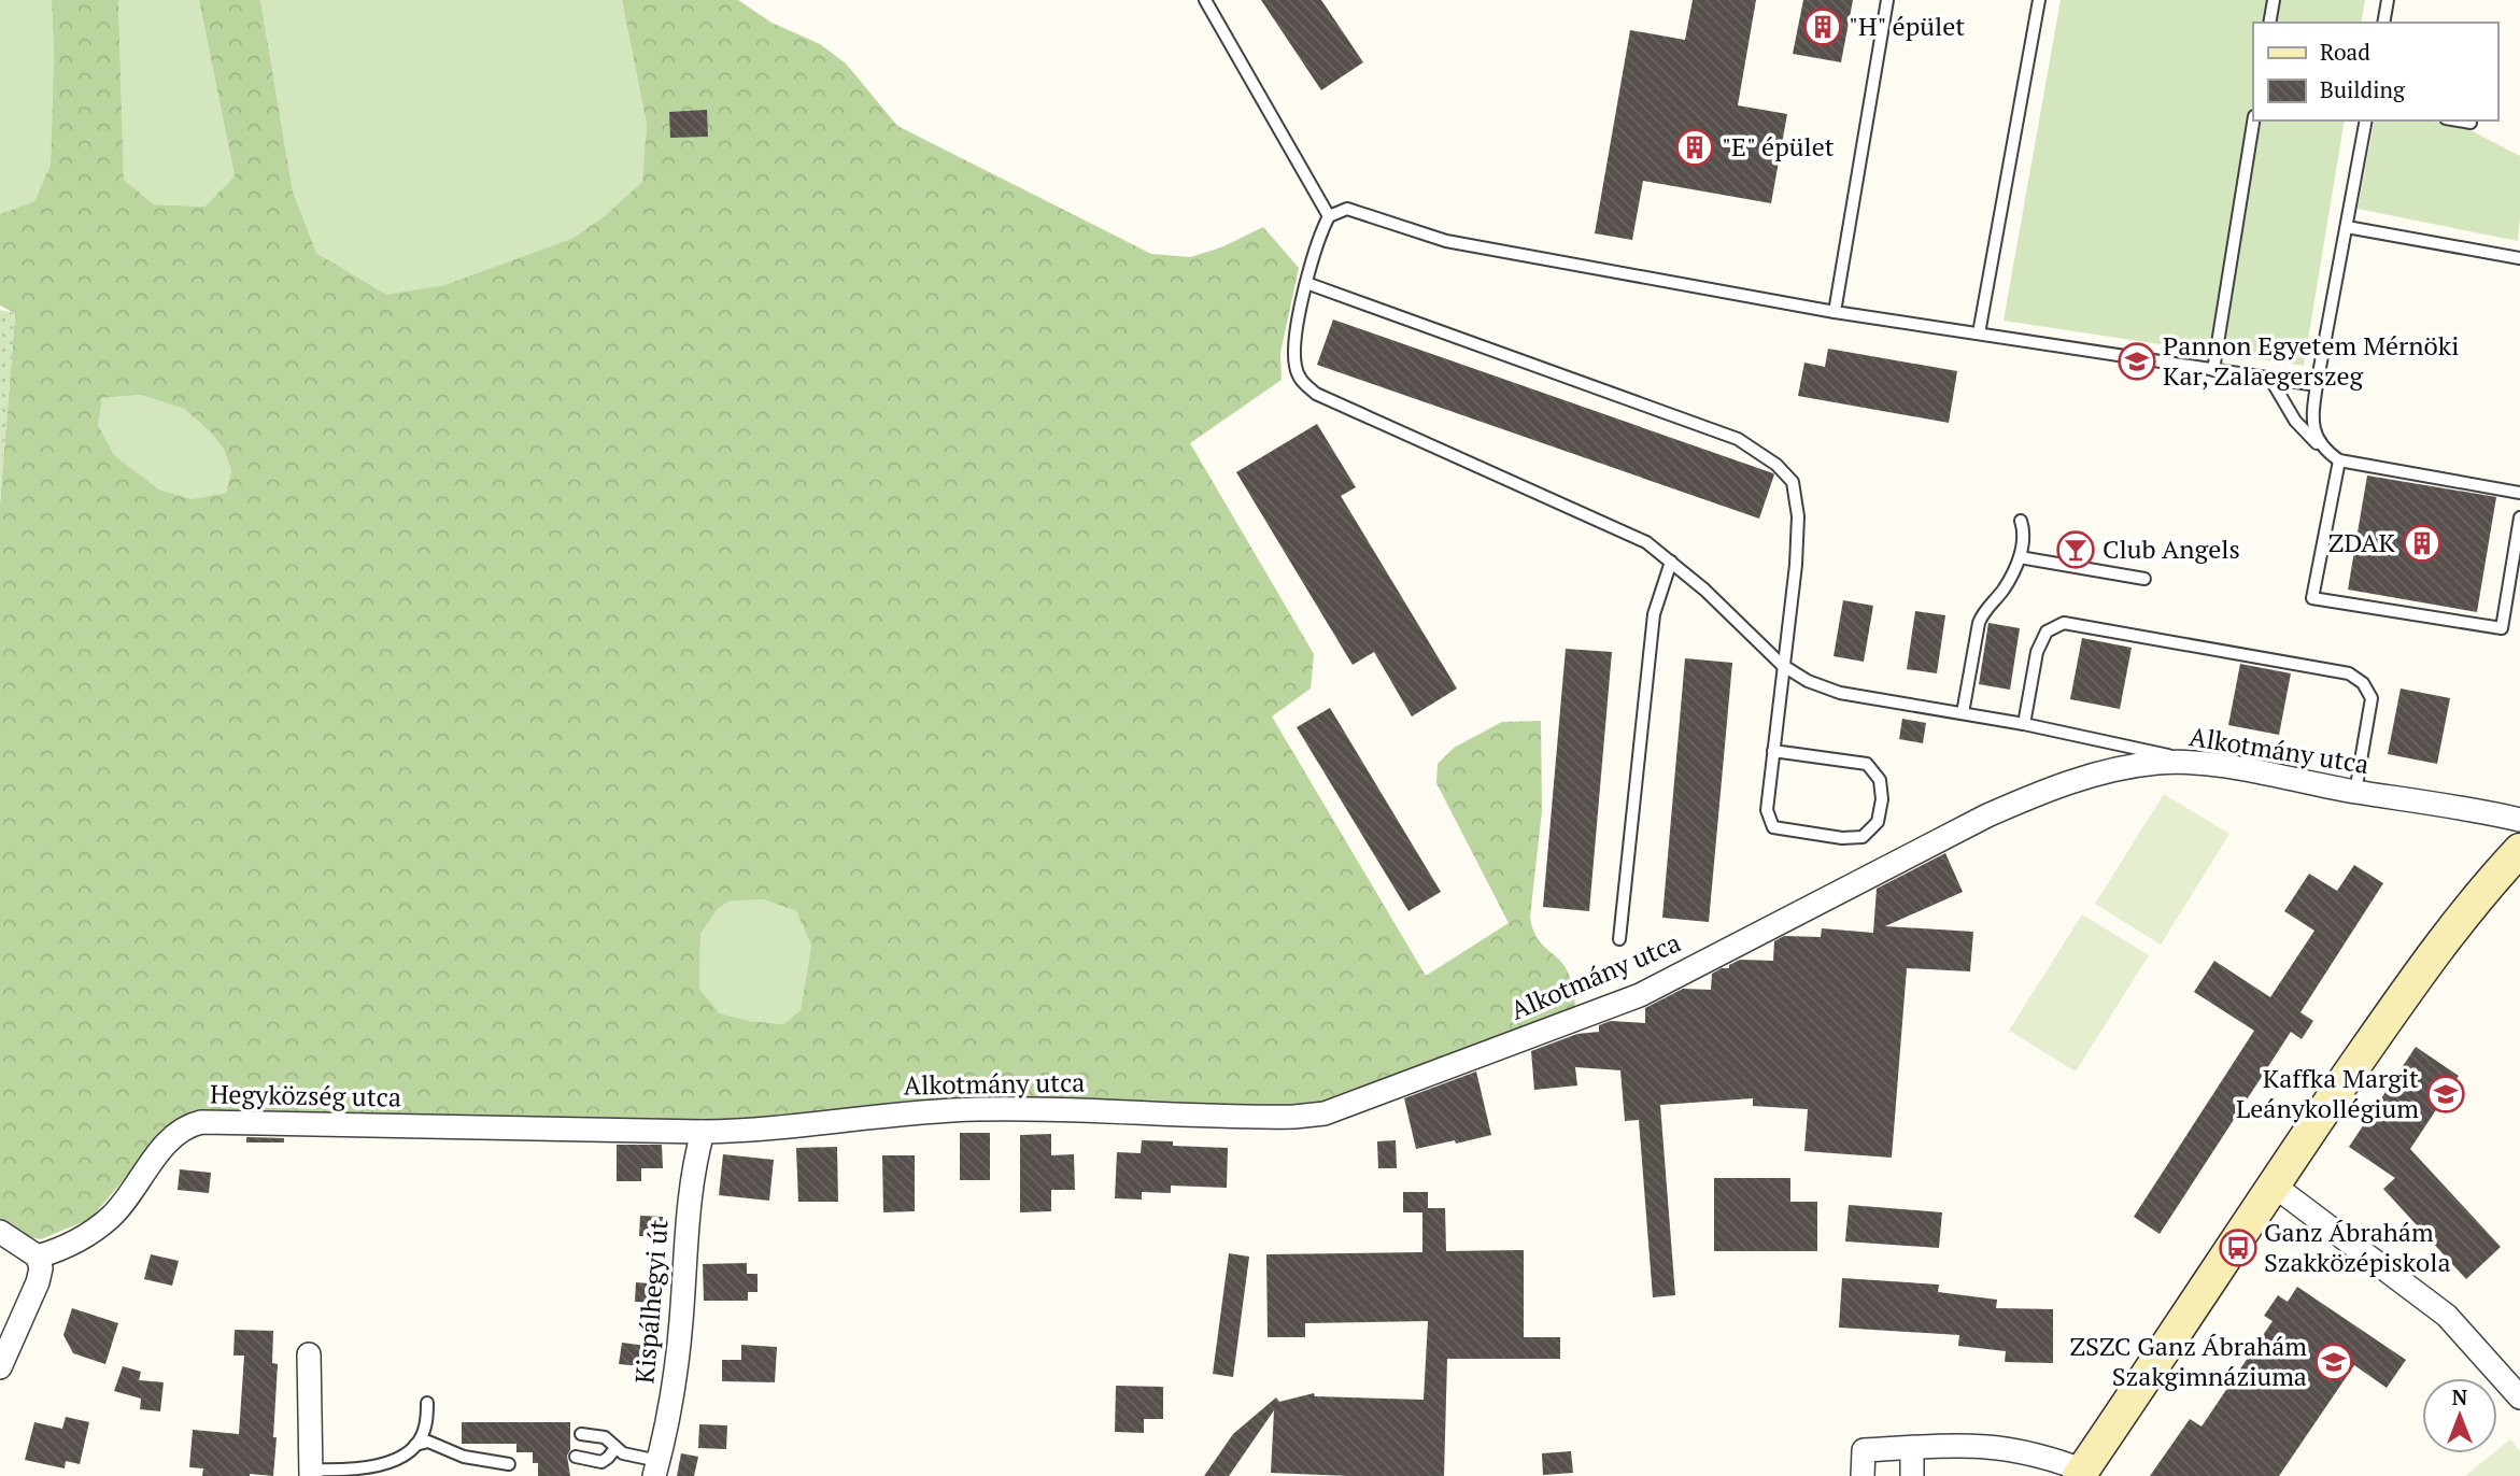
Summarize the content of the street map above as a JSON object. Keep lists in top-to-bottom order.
{
  "streets": {
    "street": ["Alkotmány utca", "Hegyközség utca", "Kispálhegyi út"]
  },
  "crossings": [
    ["Alkotmány utca", "Hegyközség utca"],
    ["Alkotmány utca", "Kispálhegyi út"],
    ["Hegyközség utca", "Kispálhegyi út"]
  ],
  "places": {
    "building": ["\"H\" épület", "\"E\" épület", "ZDAK"],
    "school or university": ["Pannon Egyetem Mérnöki Kar, Zalaegerszeg", "Kaffka Margit Leánykollégium", "ZSZC Ganz Ábrahám Szakgimnáziuma"],
    "bar": ["Club Angels"],
    "bus stop": ["Ganz Ábrahám Szakközépiskola"]
  },
  "legend": ["Road", "Building"],
  "north": "top"
}
